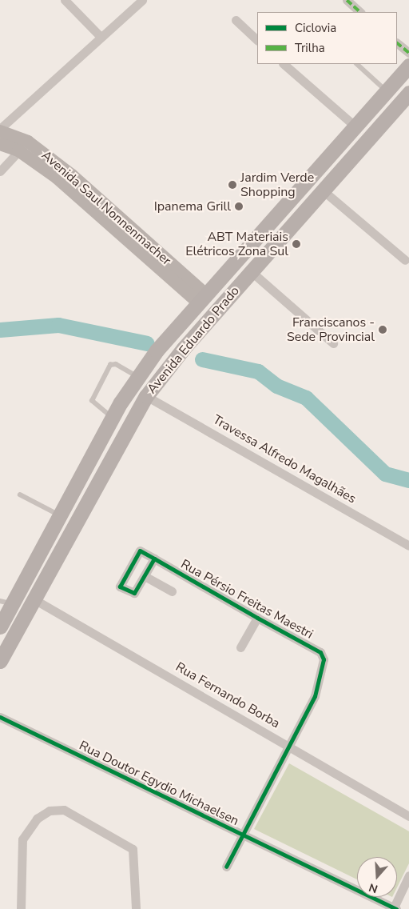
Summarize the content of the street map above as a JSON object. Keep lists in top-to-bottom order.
{
  "streets": {
    "main road": ["Avenida Eduardo Prado"],
    "street": [
      "Avenida Saul Nonnenmacher",
      "Travessa Alfredo Magalhães",
      "Rua Pérsio Freitas Maestri",
      "Rua Fernando Borba",
      "Rua Doutor Egydio Michaelsen"
    ]
  },
  "crossings": [
    ["Avenida Saul Nonnenmacher", "Avenida Eduardo Prado"],
    ["Avenida Eduardo Prado", "Travessa Alfredo Magalhães"],
    ["Avenida Eduardo Prado", "Rua Fernando Borba"],
    ["Rua Pérsio Freitas Maestri", "Rua Fernando Borba"],
    ["Rua Pérsio Freitas Maestri", "Rua Doutor Egydio Michaelsen"]
  ],
  "places": [
    "Jardim Verde Shopping",
    "Ipanema Grill",
    "ABT Materiais Elétricos Zona Sul",
    "Franciscanos - Sede Provincial"
  ],
  "legend": ["Ciclovia", "Trilha"],
  "north": "bottom"
}
